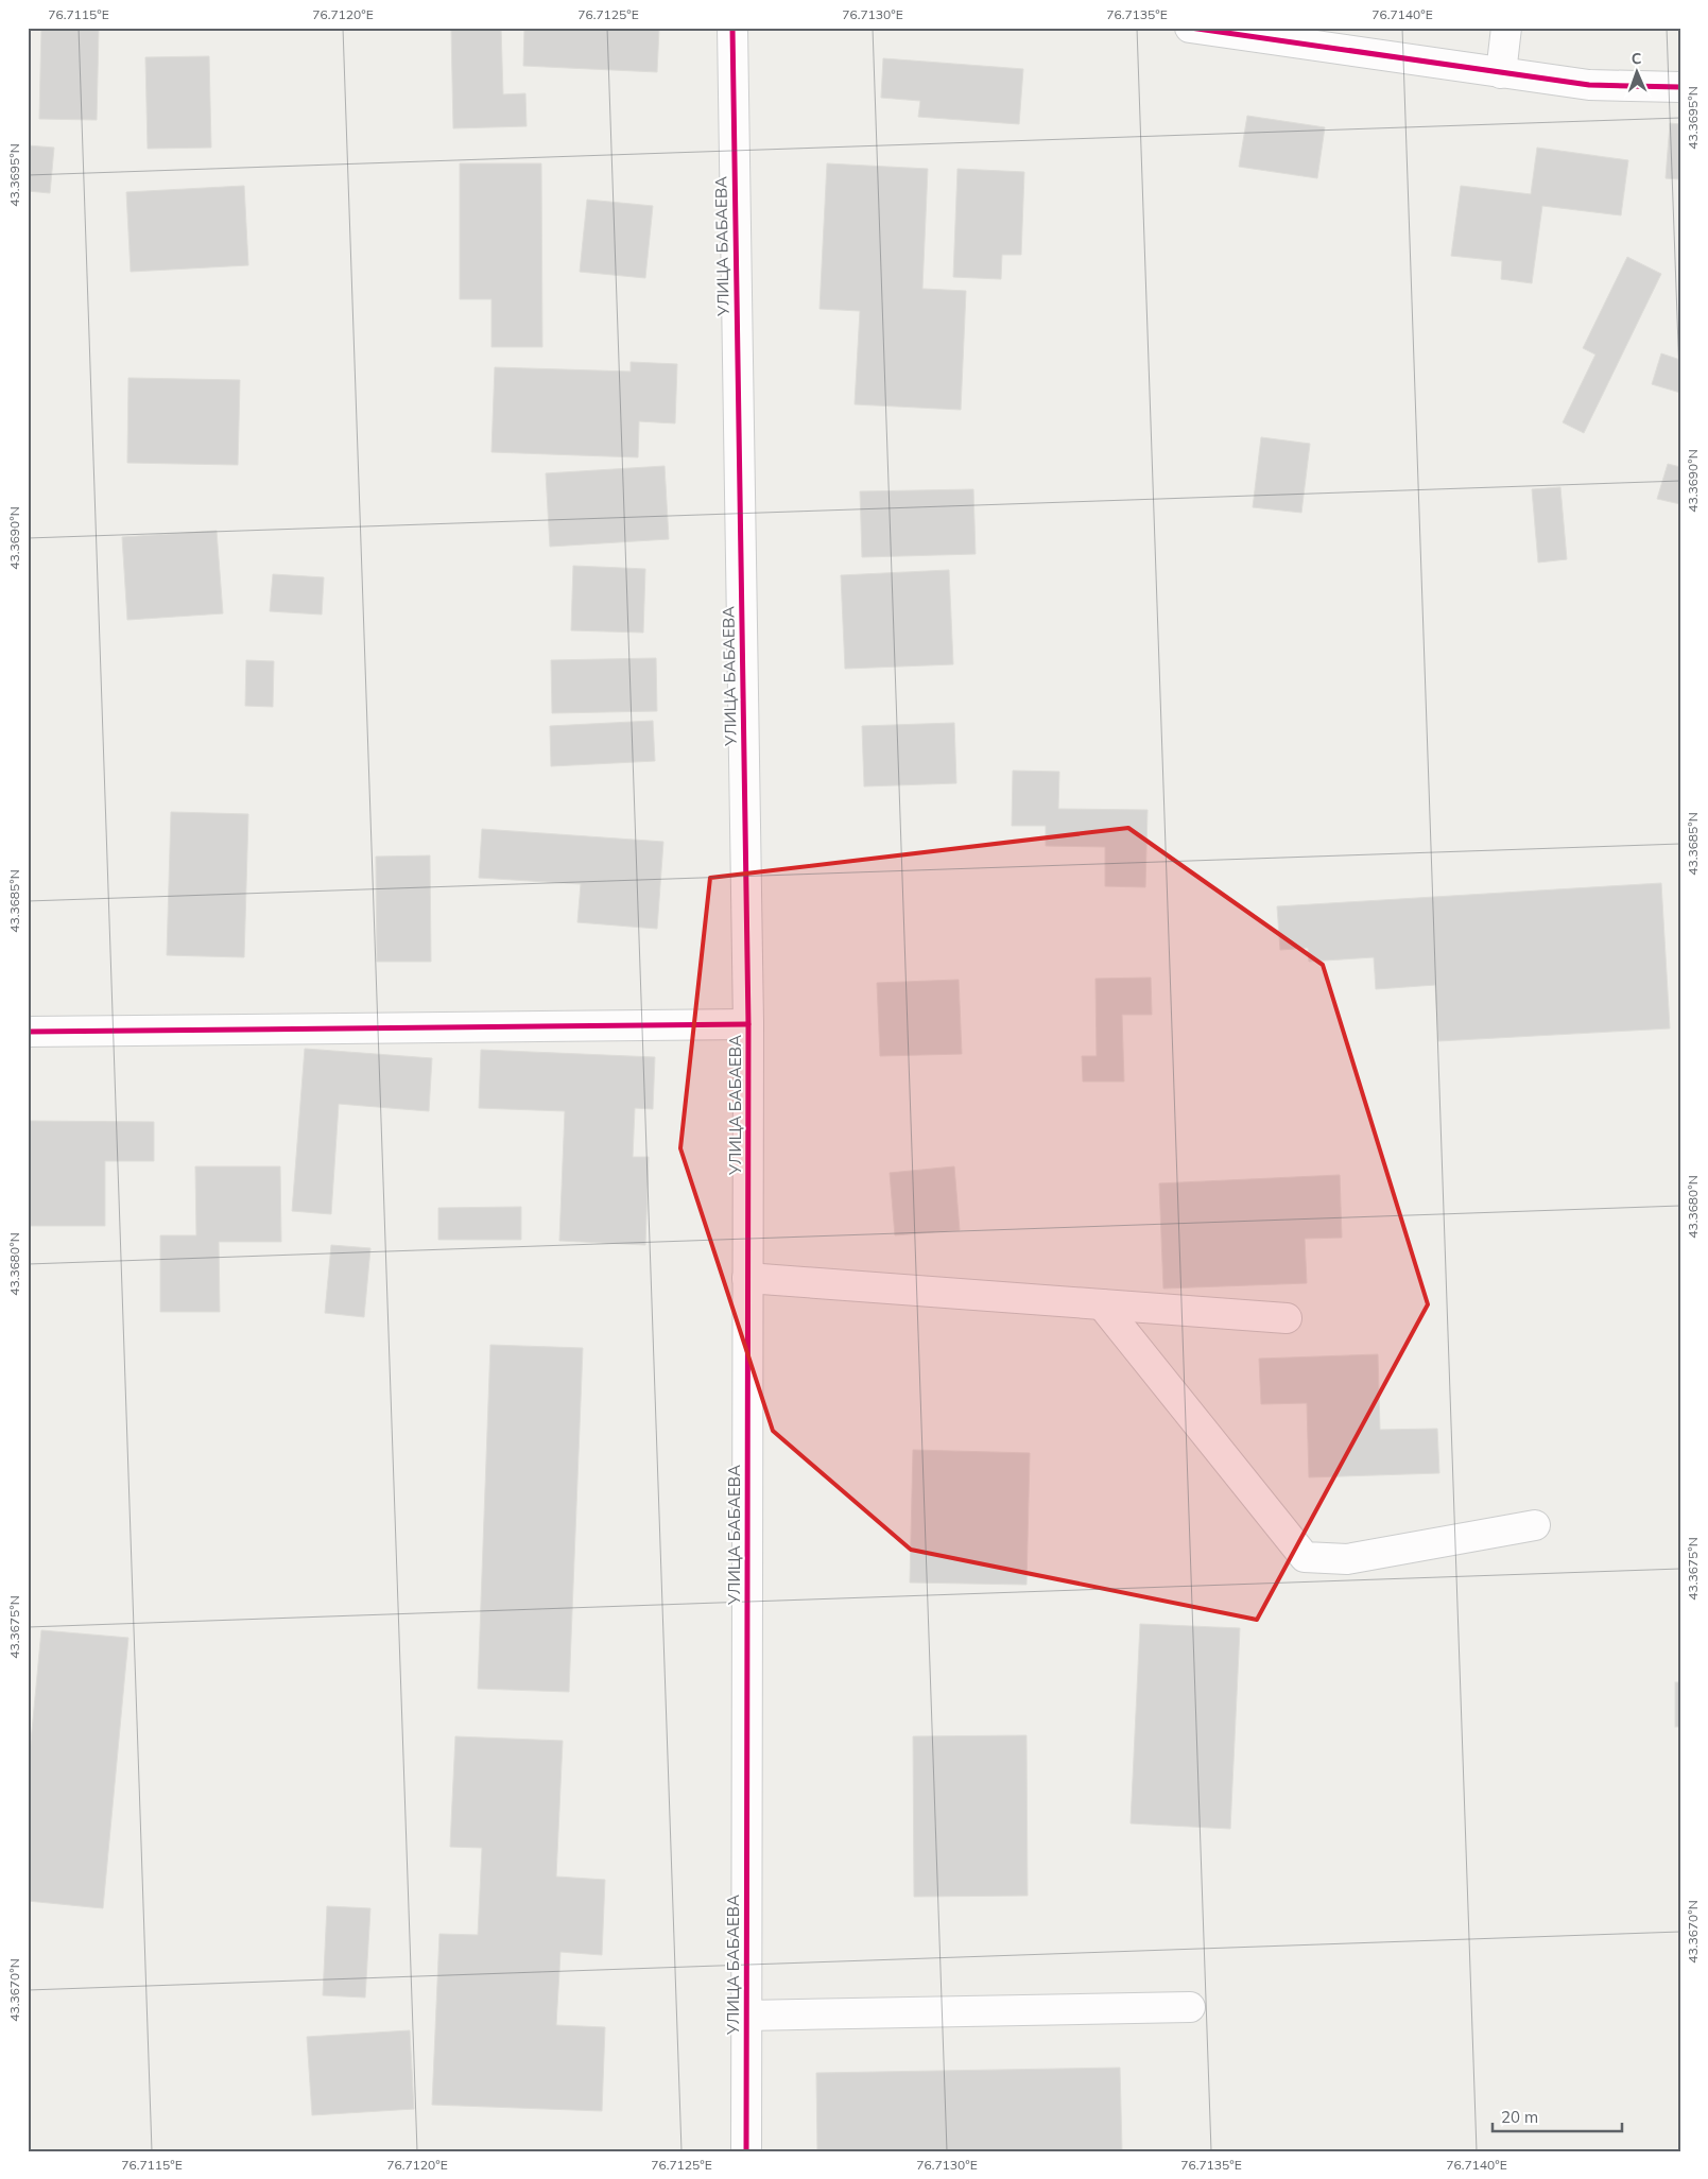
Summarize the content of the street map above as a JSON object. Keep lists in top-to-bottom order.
{
  "streets": {
    "street": ["УЛИЦА БАБАЕВА"]
  },
  "scale_bar": "20 m",
  "north": "top",
  "coordinates": [
    "76.7115°E",
    "76.7120°E",
    "76.7125°E",
    "76.7130°E",
    "76.7135°E",
    "76.7140°E",
    "43.3695°N",
    "43.3690°N",
    "43.3685°N",
    "43.3680°N",
    "43.3675°N",
    "43.3670°N"
  ]
}
